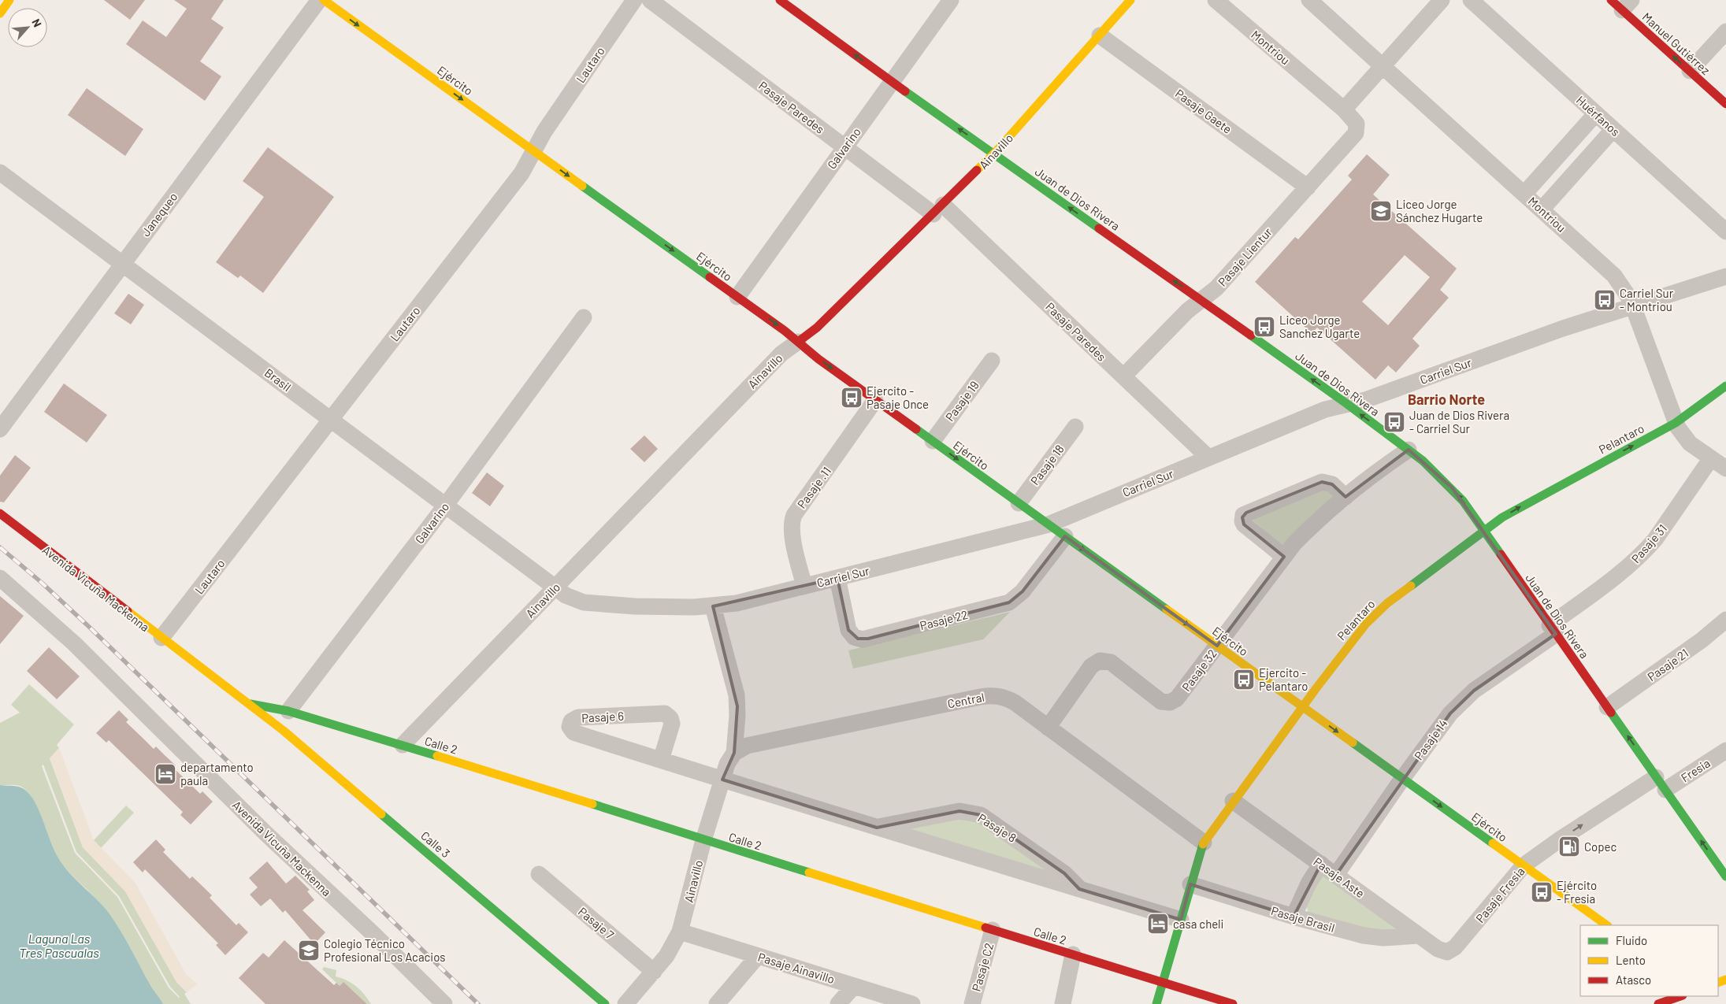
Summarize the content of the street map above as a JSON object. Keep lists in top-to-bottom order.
{
  "streets": {
    "street": [
      "Manuel Gutiérrez",
      "Montriou",
      "Lautaro",
      "Ejército",
      "Pasaje Paredes",
      "Pasaje Gaete",
      "Huérfanos",
      "Galvarino",
      "Ainavillo",
      "Juan de Dios Rivera",
      "Janequeo",
      "Pasaje Lientur",
      "Carriel Sur",
      "Brasil",
      "Pasaje 19",
      "Pelantaro",
      "Pasaje 18",
      "Pasaje .11",
      "Pasaje 31",
      "Avenida Vicuña Mackenna",
      "Pasaje 22",
      "Pasaje 21",
      "Pasaje 32",
      "Central",
      "Pasaje 6",
      "Pasaje 14",
      "Calle 2",
      "Fresia",
      "Pasaje 8",
      "Calle 3",
      "Pasaje Aste",
      "Pasaje Fresia",
      "Pasaje Brasil",
      "Pasaje 7",
      "Pasaje C2",
      "Pasaje Ainavillo"
    ]
  },
  "crossings": [
    ["Montriou", "Pasaje Lientur"],
    ["Montriou", "Carriel Sur"],
    ["Montriou", "Pelantaro"],
    ["Montriou", "Pasaje 31"],
    ["Lautaro", "Ejército"],
    ["Lautaro", "Brasil"],
    ["Lautaro", "Avenida Vicuña Mackenna"],
    ["Ejército", "Galvarino"],
    ["Ejército", "Ainavillo"],
    ["Ejército", "Carriel Sur"],
    ["Ejército", "Pasaje 19"],
    ["Ejército", "Pelantaro"],
    ["Ejército", "Pasaje 18"],
    ["Ejército", "Pasaje .11"],
    ["Ejército", "Pasaje 22"],
    ["Ejército", "Pasaje 32"],
    ["Ejército", "Pasaje 14"],
    ["Ejército", "Pasaje Fresia"],
    ["Pasaje Paredes", "Galvarino"],
    ["Pasaje Paredes", "Ainavillo"],
    ["Pasaje Paredes", "Pasaje Lientur"],
    ["Pasaje Paredes", "Carriel Sur"],
    ["Pasaje Gaete", "Ainavillo"],
    ["Pasaje Gaete", "Pasaje Lientur"],
    ["Galvarino", "Juan de Dios Rivera"],
    ["Galvarino", "Brasil"],
    ["Galvarino", "Calle 2"],
    ["Galvarino", "Calle 3"],
    ["Ainavillo", "Juan de Dios Rivera"],
    ["Ainavillo", "Carriel Sur"],
    ["Ainavillo", "Brasil"],
    ["Ainavillo", "Central"],
    ["Ainavillo", "Pasaje 6"],
    ["Ainavillo", "Calle 2"],
    ["Ainavillo", "Pasaje 8"],
    ["Ainavillo", "Pasaje 7"],
    ["Ainavillo", "Pasaje Ainavillo"],
    ["Juan de Dios Rivera", "Pasaje Lientur"],
    ["Juan de Dios Rivera", "Carriel Sur"],
    ["Juan de Dios Rivera", "Pelantaro"],
    ["Juan de Dios Rivera", "Pasaje 31"],
    ["Juan de Dios Rivera", "Pasaje 21"],
    ["Juan de Dios Rivera", "Pasaje 32"],
    ["Juan de Dios Rivera", "Pasaje 14"],
    ["Juan de Dios Rivera", "Fresia"],
    ["Juan de Dios Rivera", "Pasaje Fresia"],
    ["Janequeo", "Brasil"],
    ["Carriel Sur", "Brasil"],
    ["Carriel Sur", "Pasaje .11"],
    ["Carriel Sur", "Pasaje 22"],
    ["Pelantaro", "Central"],
    ["Pelantaro", "Calle 2"],
    ["Pelantaro", "Pasaje 8"],
    ["Pelantaro", "Pasaje Aste"],
    ["Pelantaro", "Pasaje Brasil"],
    ["Pasaje 31", "Pasaje 14"],
    ["Avenida Vicuña Mackenna", "Calle 2"],
    ["Avenida Vicuña Mackenna", "Calle 3"],
    ["Pasaje 32", "Central"],
    ["Pasaje 6", "Pasaje 8"],
    ["Pasaje 14", "Pasaje Aste"],
    ["Calle 2", "Calle 3"],
    ["Calle 2", "Pasaje C2"],
    ["Fresia", "Pasaje Fresia"],
    ["Pasaje Aste", "Pasaje Fresia"],
    ["Pasaje Aste", "Pasaje Brasil"]
  ],
  "one_way": [
    "Manuel Gutiérrez",
    "Ejército",
    "Juan de Dios Rivera",
    "Pasaje Fresia"
  ],
  "districts": ["Barrio Norte"],
  "water": ["Laguna Las Tres Pascualas"],
  "places": {
    "school or university": ["Liceo Jorge Sánchez Hugarte", "Colegio Técnico Profesional Los Acacios"],
    "bus stop": [
      "Carriel Sur - Montriou",
      "Liceo Jorge Sanchez Ugarte",
      "Ejercito - Pasaje Once",
      "Juan de Dios Rivera - Carriel Sur",
      "Ejercito - Pelantaro",
      "Ejército - Fresia"
    ],
    "hotel": ["departamento paula", "casa cheli"],
    "fuel station": ["Copec"]
  },
  "legend": ["Fluido", "Lento", "Atasco"],
  "north": "top right"
}
